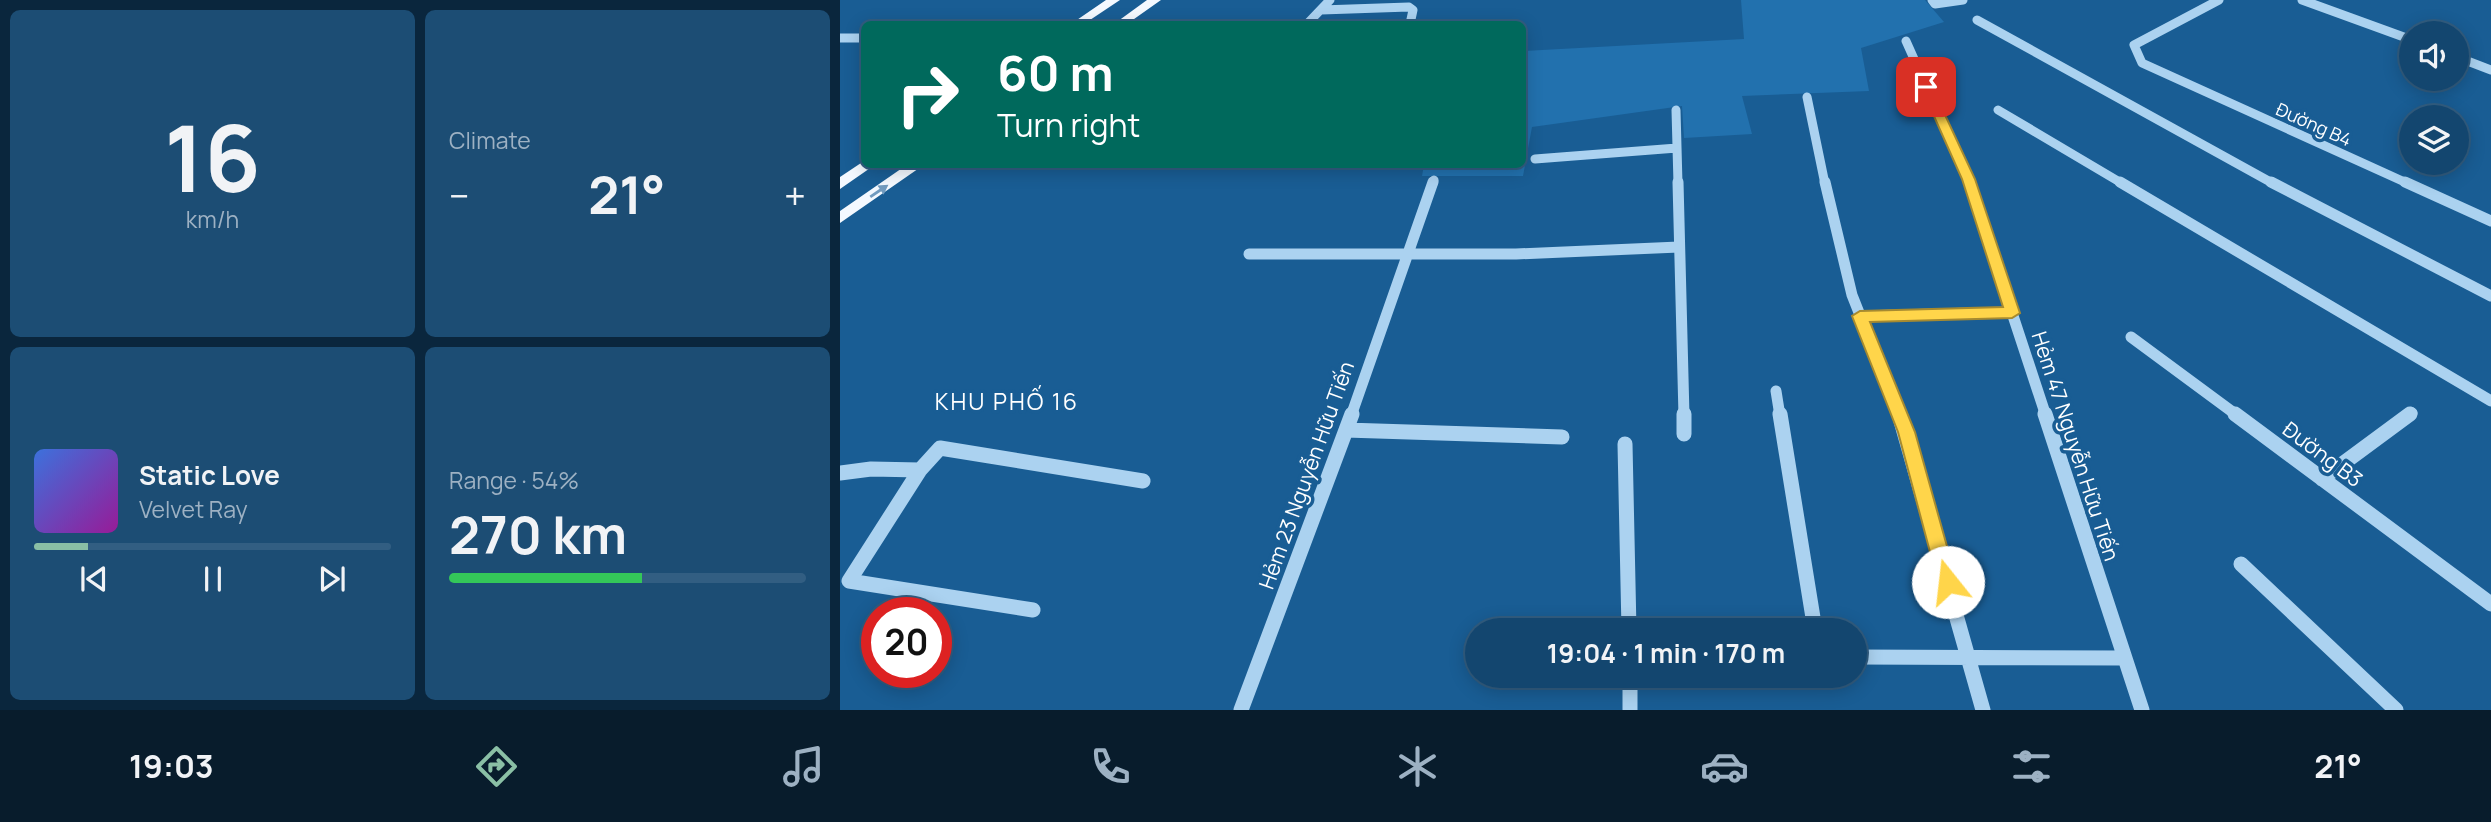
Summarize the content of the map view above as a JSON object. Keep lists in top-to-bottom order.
{
  "streets": {
    "street": [
      "Đường B4",
      "Hẻm 47 Nguyễn Hữu Tiến",
      "Đường B3",
      "Hẻm 23 Nguyễn Hữu Tiến"
    ]
  },
  "districts": ["KHU PHỐ 16"],
  "page": {
    "tile": [
      ["16", "km/h"],
      "Climate",
      ["Range · 54%", "270 km"]
    ],
    "turn": ["60 m", "Turn right"],
    "heat": ["−", "21°", "+"],
    "song": ["Static Love", "Velvet Ray"],
    "limit": "20",
    "trip": "19:04 · 1 min · 170 m",
    "tabs": ["19:03", "21°"]
  }
}
